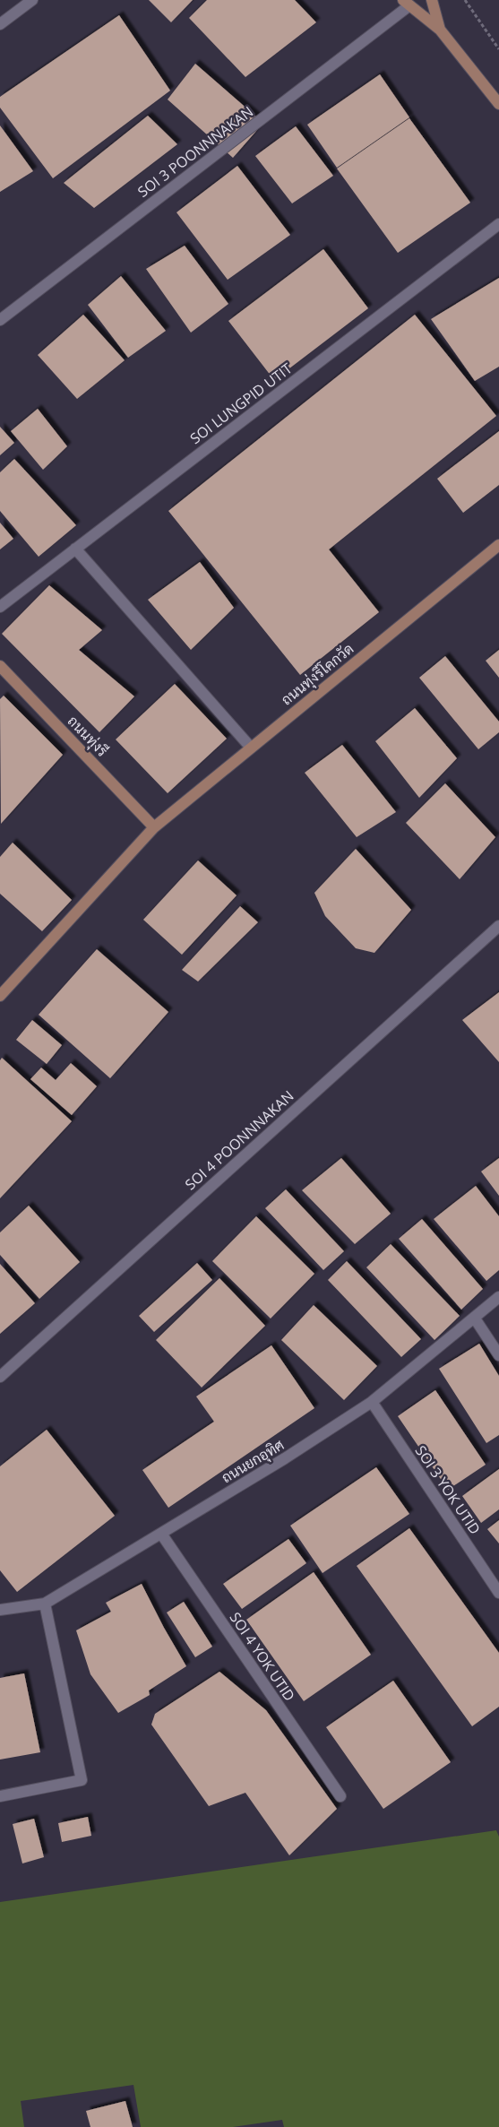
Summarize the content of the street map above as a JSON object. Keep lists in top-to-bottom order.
{
  "streets": {
    "street": [
      "SOI 3 POONNNAKAN",
      "SOI LUNGPID UTIT",
      "ถนนทุ่งรีโคกวัด",
      "ถนนทุ่งรี",
      "SOI 4 POONNNAKAN",
      "ถนนยกอุทิศ",
      "SOI 3 YOK UTID",
      "SOI 4 YOK UTID"
    ]
  },
  "crossings": [
    ["ถนนทุ่งรีโคกวัด", "ถนนทุ่งรี"],
    ["ถนนยกอุทิศ", "SOI 3 YOK UTID"],
    ["ถนนยกอุทิศ", "SOI 4 YOK UTID"]
  ]
}
